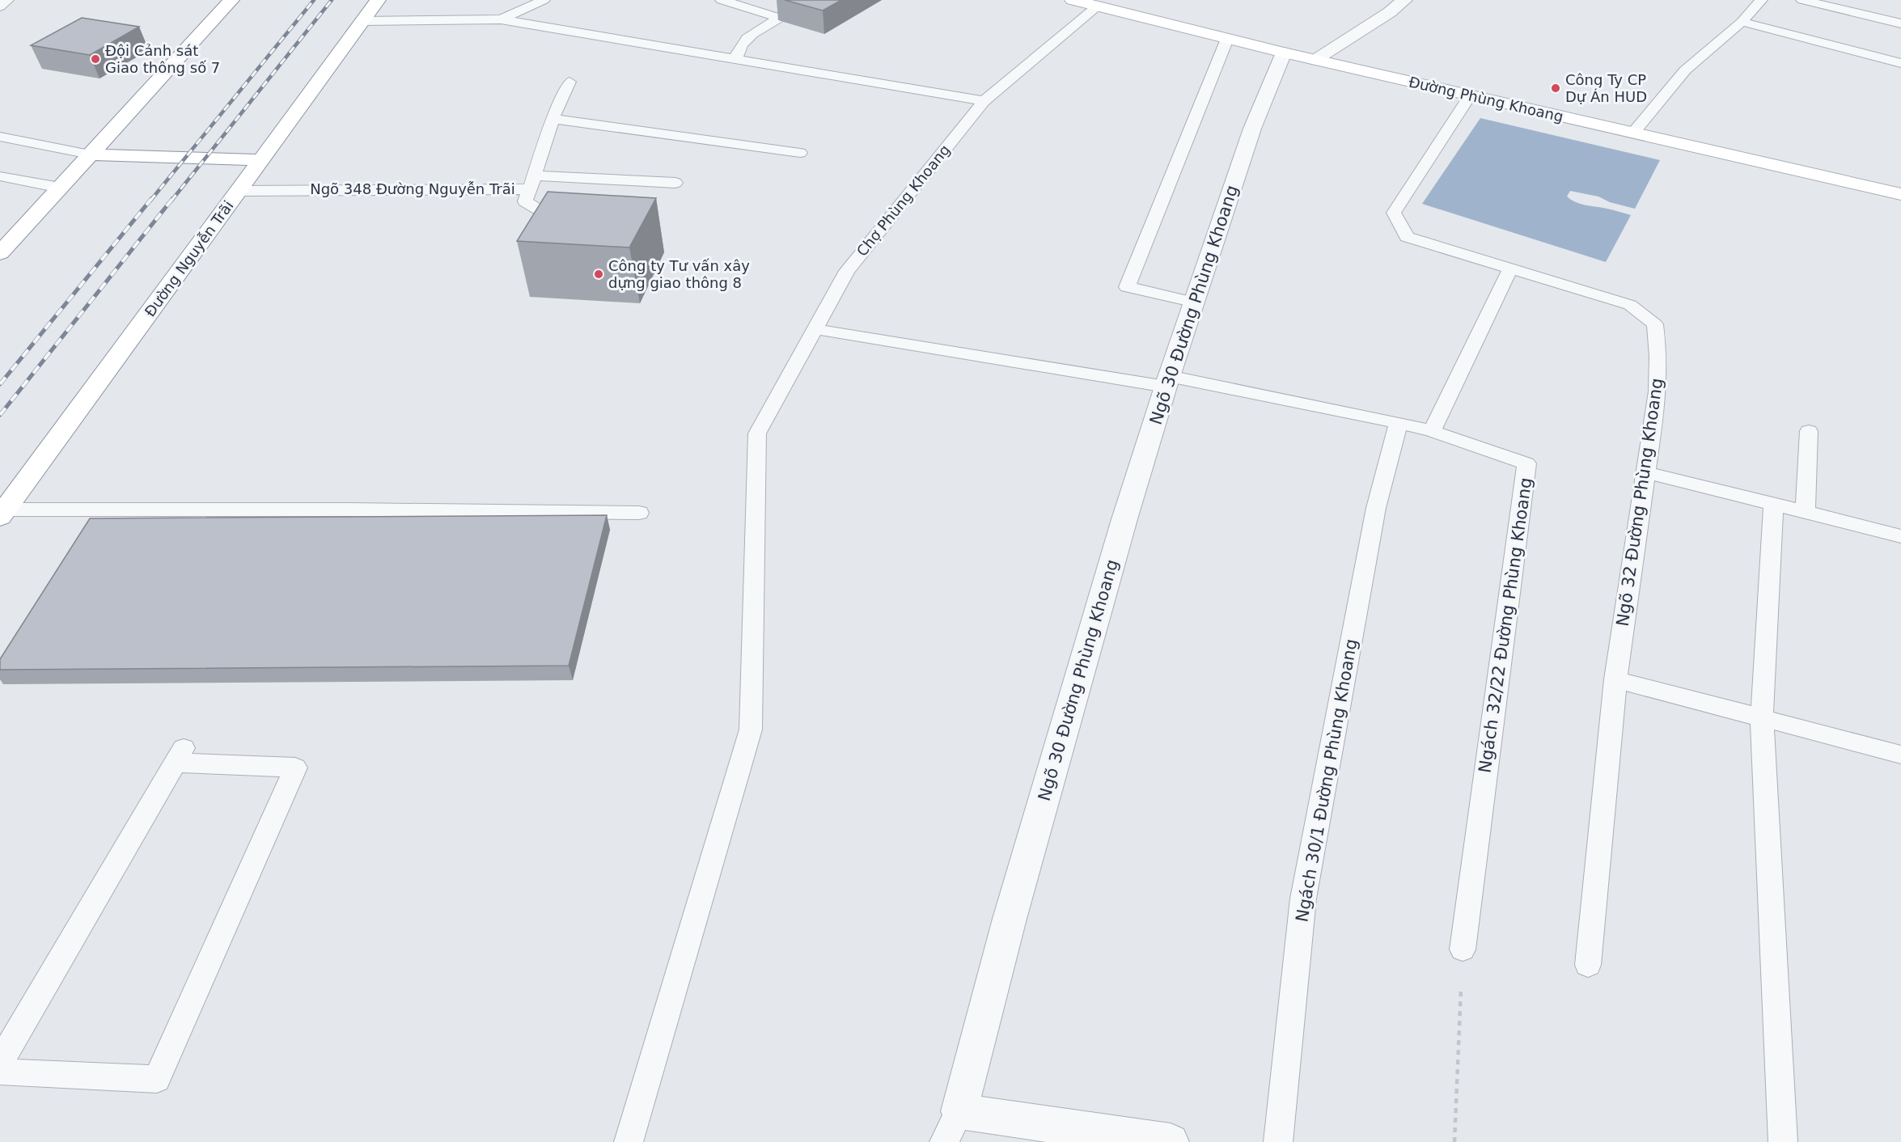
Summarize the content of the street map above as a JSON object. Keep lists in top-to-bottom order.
{
  "streets": {
    "main road": ["Đường Phùng Khoang", "Đường Nguyễn Trãi"],
    "street": ["Ngõ 30 Đường Phùng Khoang"],
    "lane": [
      "Ngõ 348 Đường Nguyễn Trãi",
      "Chợ Phùng Khoang",
      "Ngõ 32 Đường Phùng Khoang",
      "Ngách 32/22 Đường Phùng Khoang",
      "Ngách 30/1 Đường Phùng Khoang"
    ]
  },
  "crossings": [
    ["Đường Phùng Khoang", "Chợ Phùng Khoang"],
    ["Đường Phùng Khoang", "Ngõ 30 Đường Phùng Khoang"],
    ["Đường Phùng Khoang", "Ngõ 32 Đường Phùng Khoang"],
    ["Ngõ 348 Đường Nguyễn Trãi", "Đường Nguyễn Trãi"]
  ],
  "places": ["Đội Cảnh sát Giao thông số 7", "Công Ty CP Dự Án HUD", "Công ty Tư vấn xây dựng giao thông 8"]
}
